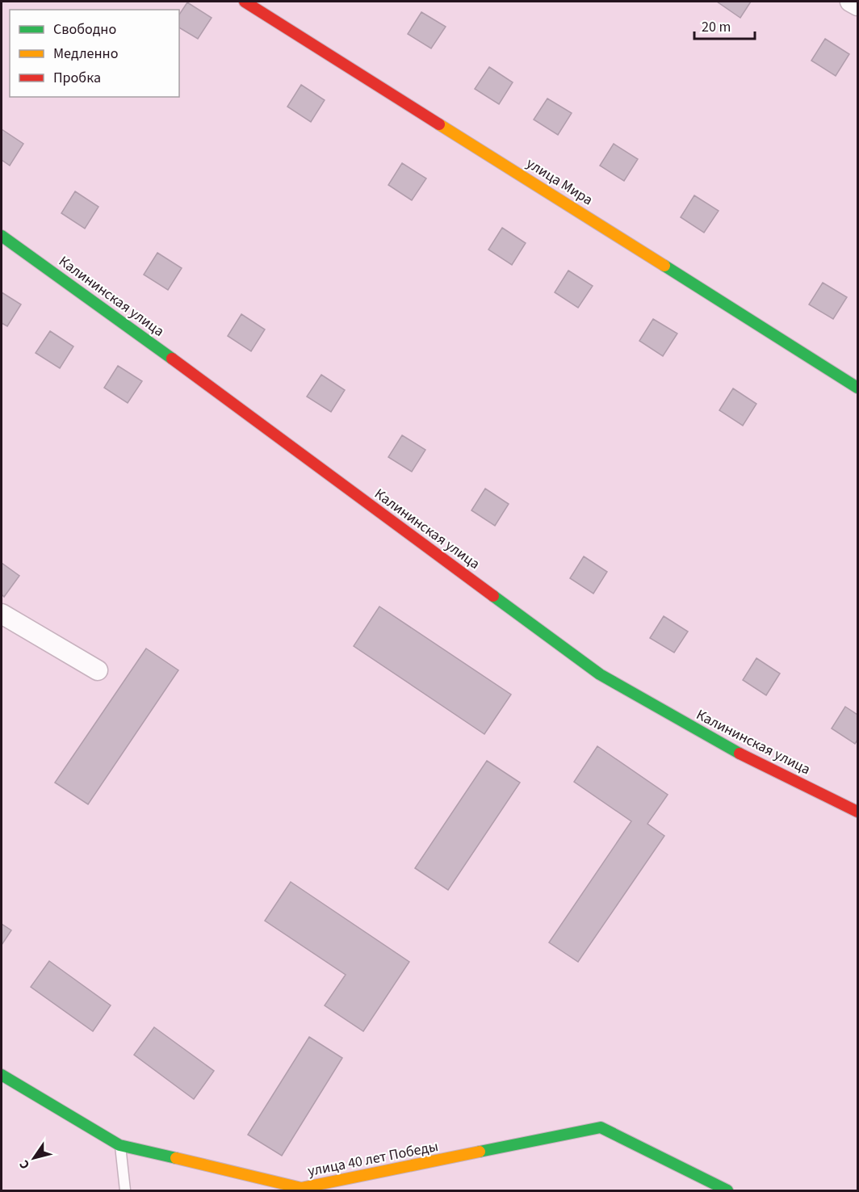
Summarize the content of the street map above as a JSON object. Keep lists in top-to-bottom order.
{
  "streets": {
    "street": ["улица Мира", "Калининская улица", "улица 40 лет Победы"]
  },
  "legend": ["Свободно", "Медленно", "Пробка"],
  "scale_bar": "20 m",
  "north": "bottom left"
}
